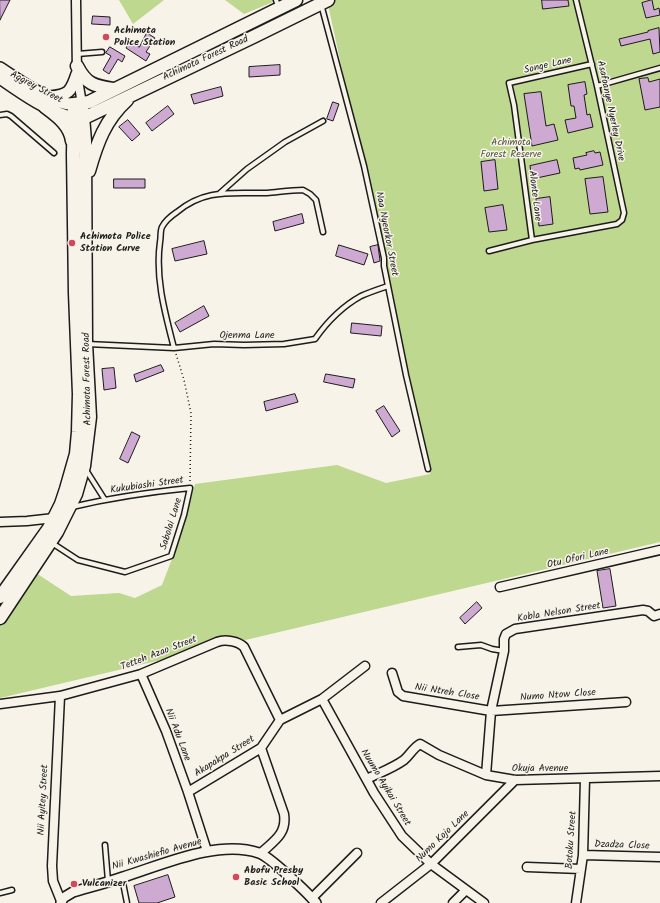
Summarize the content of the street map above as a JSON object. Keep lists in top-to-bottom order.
{
  "streets": {
    "main road": ["Achimota Forest Road", "Aggrey Street"],
    "street": [
      "Otu Ofori Lane",
      "Kobla Nelson Street",
      "Tetteh Azao Street",
      "Nii Ntreh Close",
      "Numo Ntow Close",
      "Nii Adu Lane",
      "Akapakpa Street",
      "Okuja Avenue",
      "Nuumo Ayikai Street",
      "Nii Ayitey Street",
      "Numo Kojo Lane",
      "Botoku Street",
      "Dzadza Close",
      "Nii Kwashiefio Avenue"
    ],
    "lane": [
      "Songe Lane",
      "Asafoanye Nyerley Drive",
      "Alonte Lane",
      "Naa Nyeorkor Street",
      "Ojenma Lane",
      "Kukubiashi Street",
      "Sabolai Lane"
    ]
  },
  "crossings": [
    ["Achimota Forest Road", "Aggrey Street"],
    ["Achimota Forest Road", "Naa Nyeorkor Street"],
    ["Achimota Forest Road", "Ojenma Lane"],
    ["Achimota Forest Road", "Kukubiashi Street"],
    ["Achimota Forest Road", "Sabolai Lane"],
    ["Songe Lane", "Asafoanye Nyerley Drive"],
    ["Songe Lane", "Alonte Lane"],
    ["Asafoanye Nyerley Drive", "Alonte Lane"],
    ["Naa Nyeorkor Street", "Ojenma Lane"],
    ["Kukubiashi Street", "Sabolai Lane"],
    ["Kobla Nelson Street", "Nii Ntreh Close"],
    ["Kobla Nelson Street", "Numo Ntow Close"],
    ["Kobla Nelson Street", "Okuja Avenue"],
    ["Tetteh Azao Street", "Nii Adu Lane"],
    ["Tetteh Azao Street", "Akapakpa Street"],
    ["Tetteh Azao Street", "Nii Ayitey Street"],
    ["Nii Ntreh Close", "Numo Ntow Close"],
    ["Nii Adu Lane", "Akapakpa Street"],
    ["Nii Adu Lane", "Nii Kwashiefio Avenue"],
    ["Akapakpa Street", "Nuumo Ayikai Street"],
    ["Okuja Avenue", "Nuumo Ayikai Street"],
    ["Okuja Avenue", "Numo Kojo Lane"],
    ["Okuja Avenue", "Botoku Street"],
    ["Nuumo Ayikai Street", "Numo Kojo Lane"],
    ["Nii Ayitey Street", "Nii Kwashiefio Avenue"],
    ["Botoku Street", "Dzadza Close"]
  ],
  "parks": ["Achimota Forest Reserve"],
  "places": [
    "Achimota Police Station",
    "Achimota Police Station Curve",
    "Abofu Presby Basic School",
    "Vulcanizer"
  ]
}
